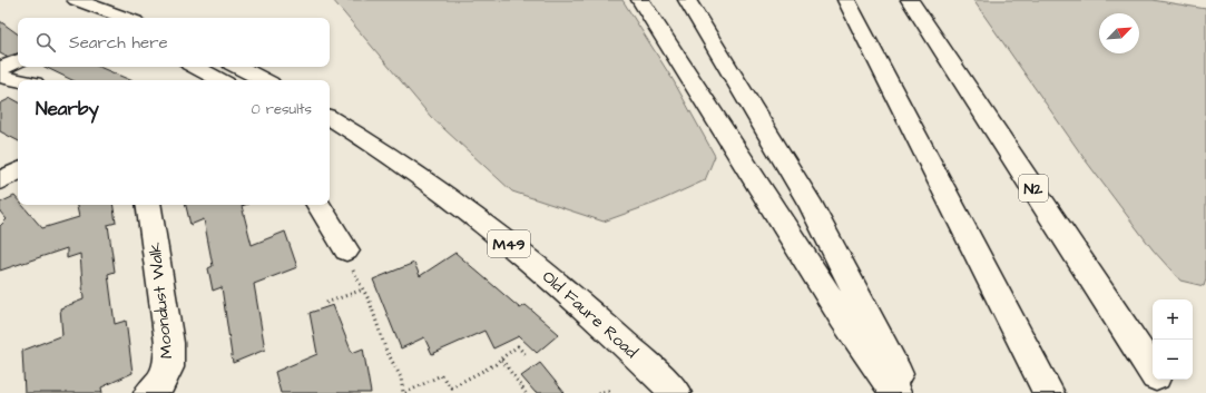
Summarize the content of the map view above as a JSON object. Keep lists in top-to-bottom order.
{
  "streets": {
    "main road": [
      "N2",
      "M49",
      "Moondust Walk",
      "Old Faure Road"
    ]
  },
  "north": "top right",
  "page": {
    "search": "Search here",
    "heading": ["Nearby", "0 results"],
    "map_buttons": ["+", "−"]
  }
}
